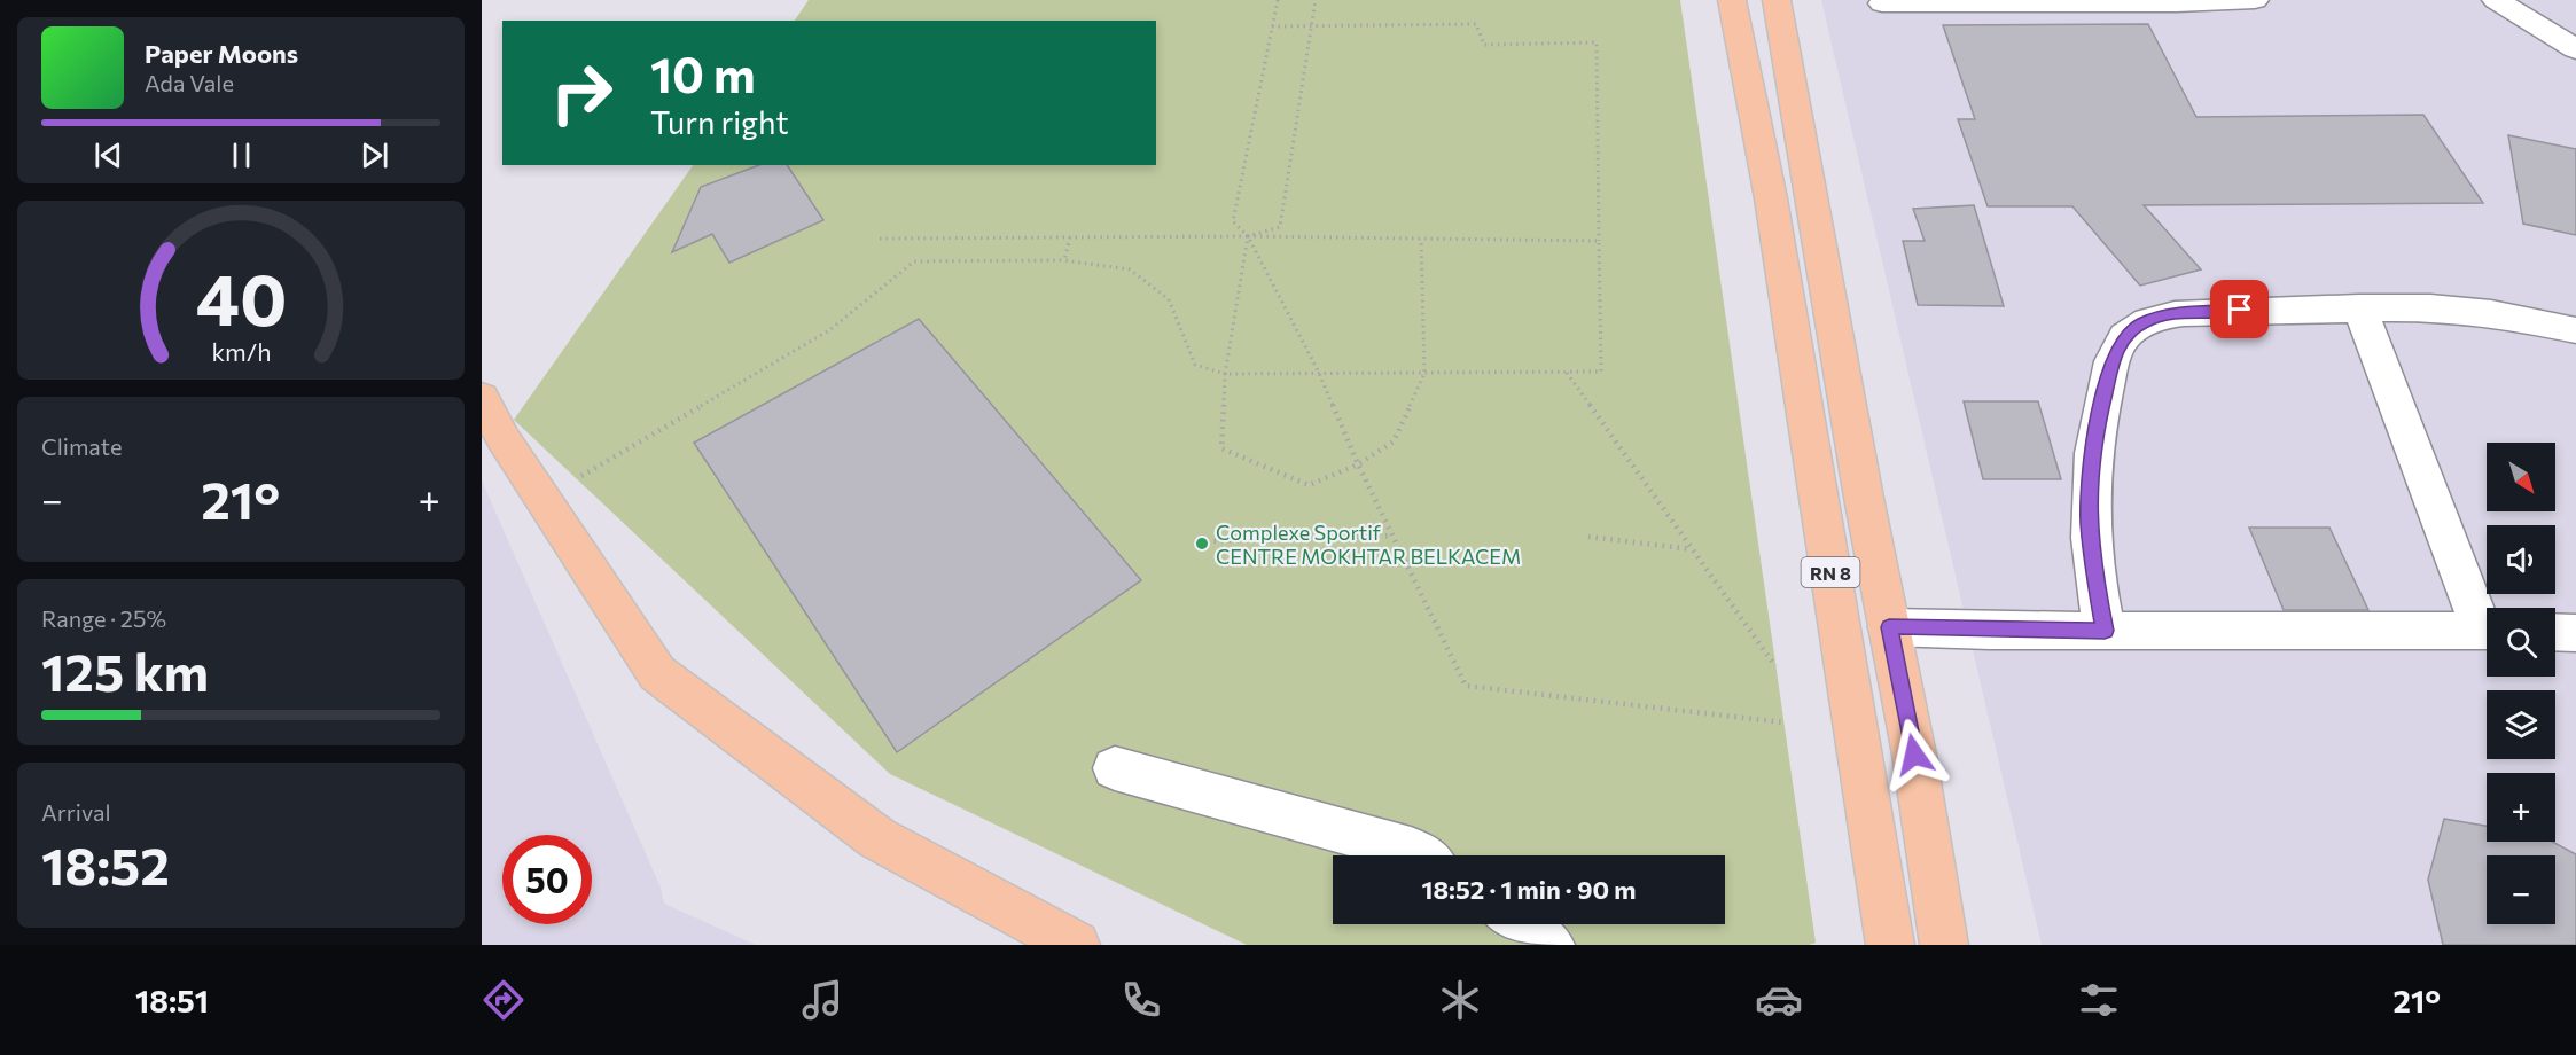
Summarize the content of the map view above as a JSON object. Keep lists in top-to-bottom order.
{
  "streets": {
    "main road": ["RN 8"]
  },
  "places": ["Complexe Sportif CENTRE MOKHTAR BELKACEM"],
  "north": "bottom right",
  "page": {
    "turn": ["10 m", "Turn right"],
    "song": ["Paper Moons", "Ada Vale"],
    "tile": [
      "Climate",
      ["Range · 25%", "125 km"],
      ["Arrival", "18:52"]
    ],
    "map_buttons": ["+", "−"],
    "heat": ["−", "21°", "+"],
    "limit": "50",
    "trip": "18:52 · 1 min · 90 m",
    "tabs": ["18:51", "21°"],
    "gauge": ["40", "km/h"]
  }
}
